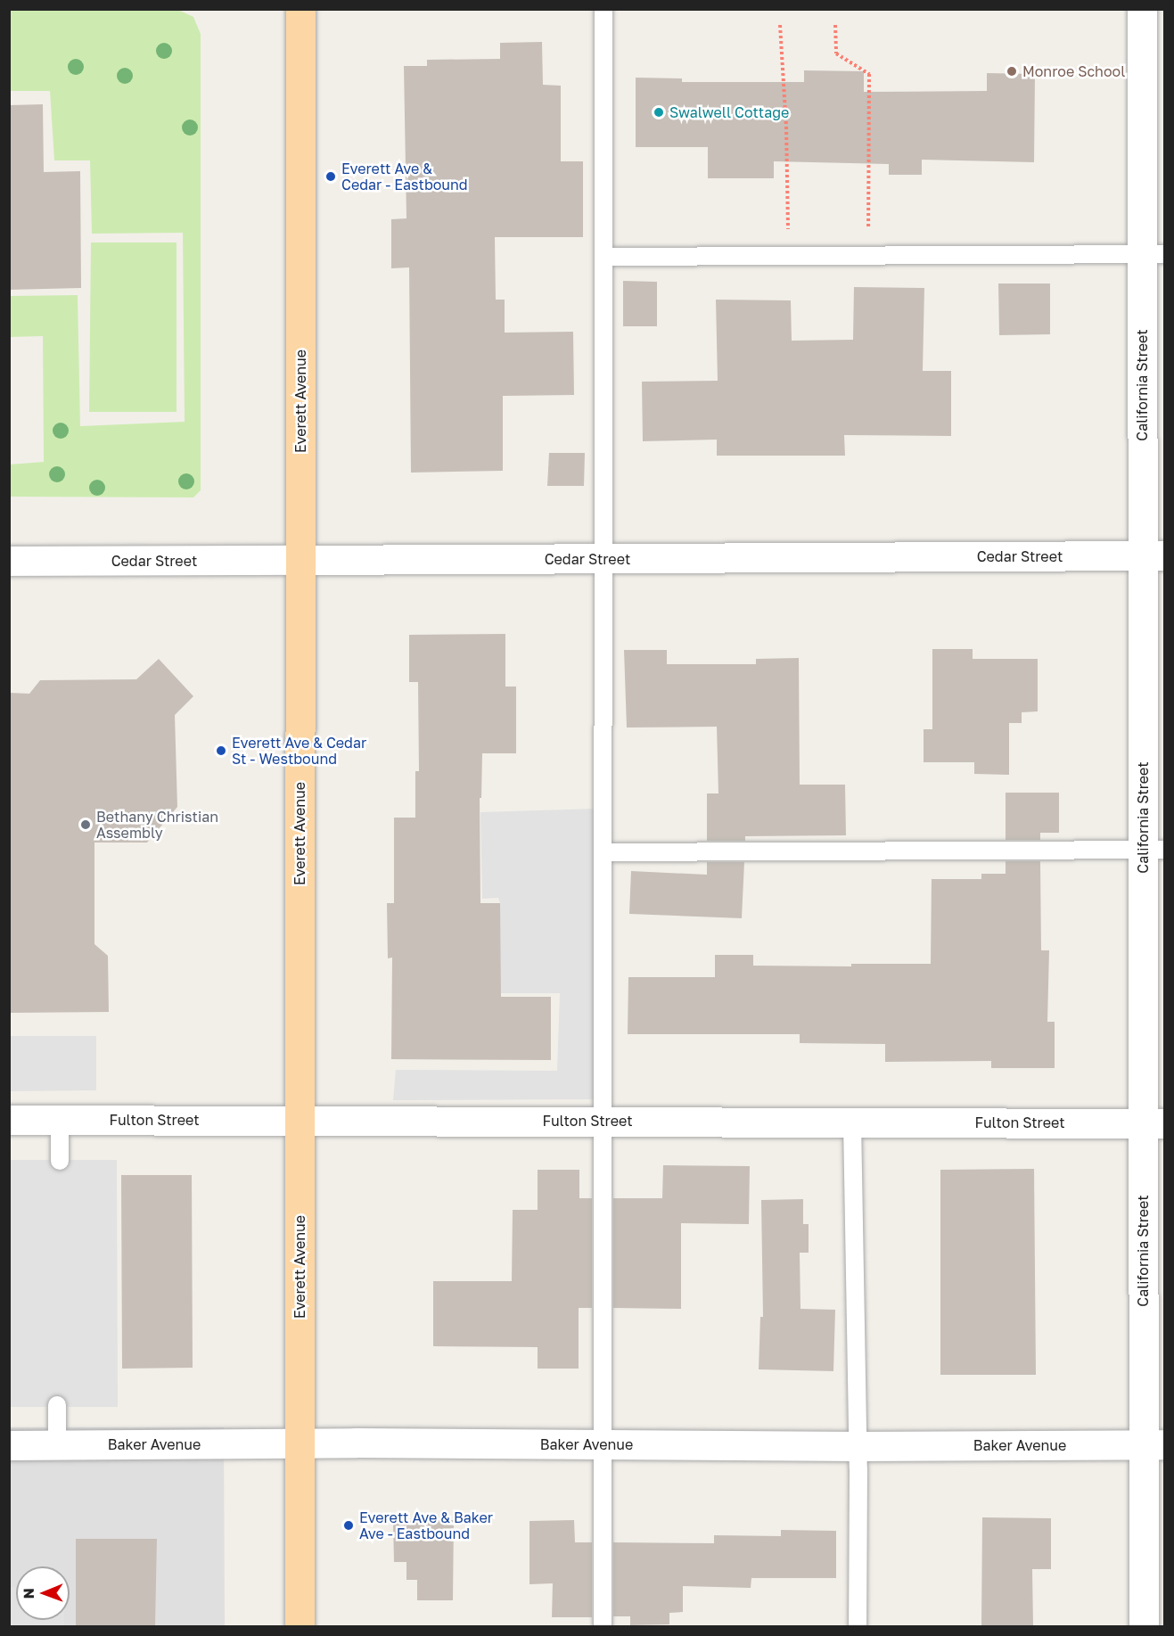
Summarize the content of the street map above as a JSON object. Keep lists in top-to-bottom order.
{
  "streets": {
    "main road": ["Everett Avenue"],
    "street": [
      "California Street",
      "Cedar Street",
      "Fulton Street",
      "Baker Avenue"
    ]
  },
  "crossings": [
    ["California Street", "Cedar Street"],
    ["California Street", "Fulton Street"],
    ["California Street", "Baker Avenue"],
    ["Everett Avenue", "Cedar Street"],
    ["Everett Avenue", "Fulton Street"],
    ["Everett Avenue", "Baker Avenue"]
  ],
  "places": [
    "Monroe School",
    "Swalwell Cottage",
    "Everett Ave & Cedar - Eastbound",
    "Everett Ave & Cedar St - Westbound",
    "Bethany Christian Assembly",
    "Everett Ave & Baker Ave - Eastbound"
  ],
  "north": "left"
}
